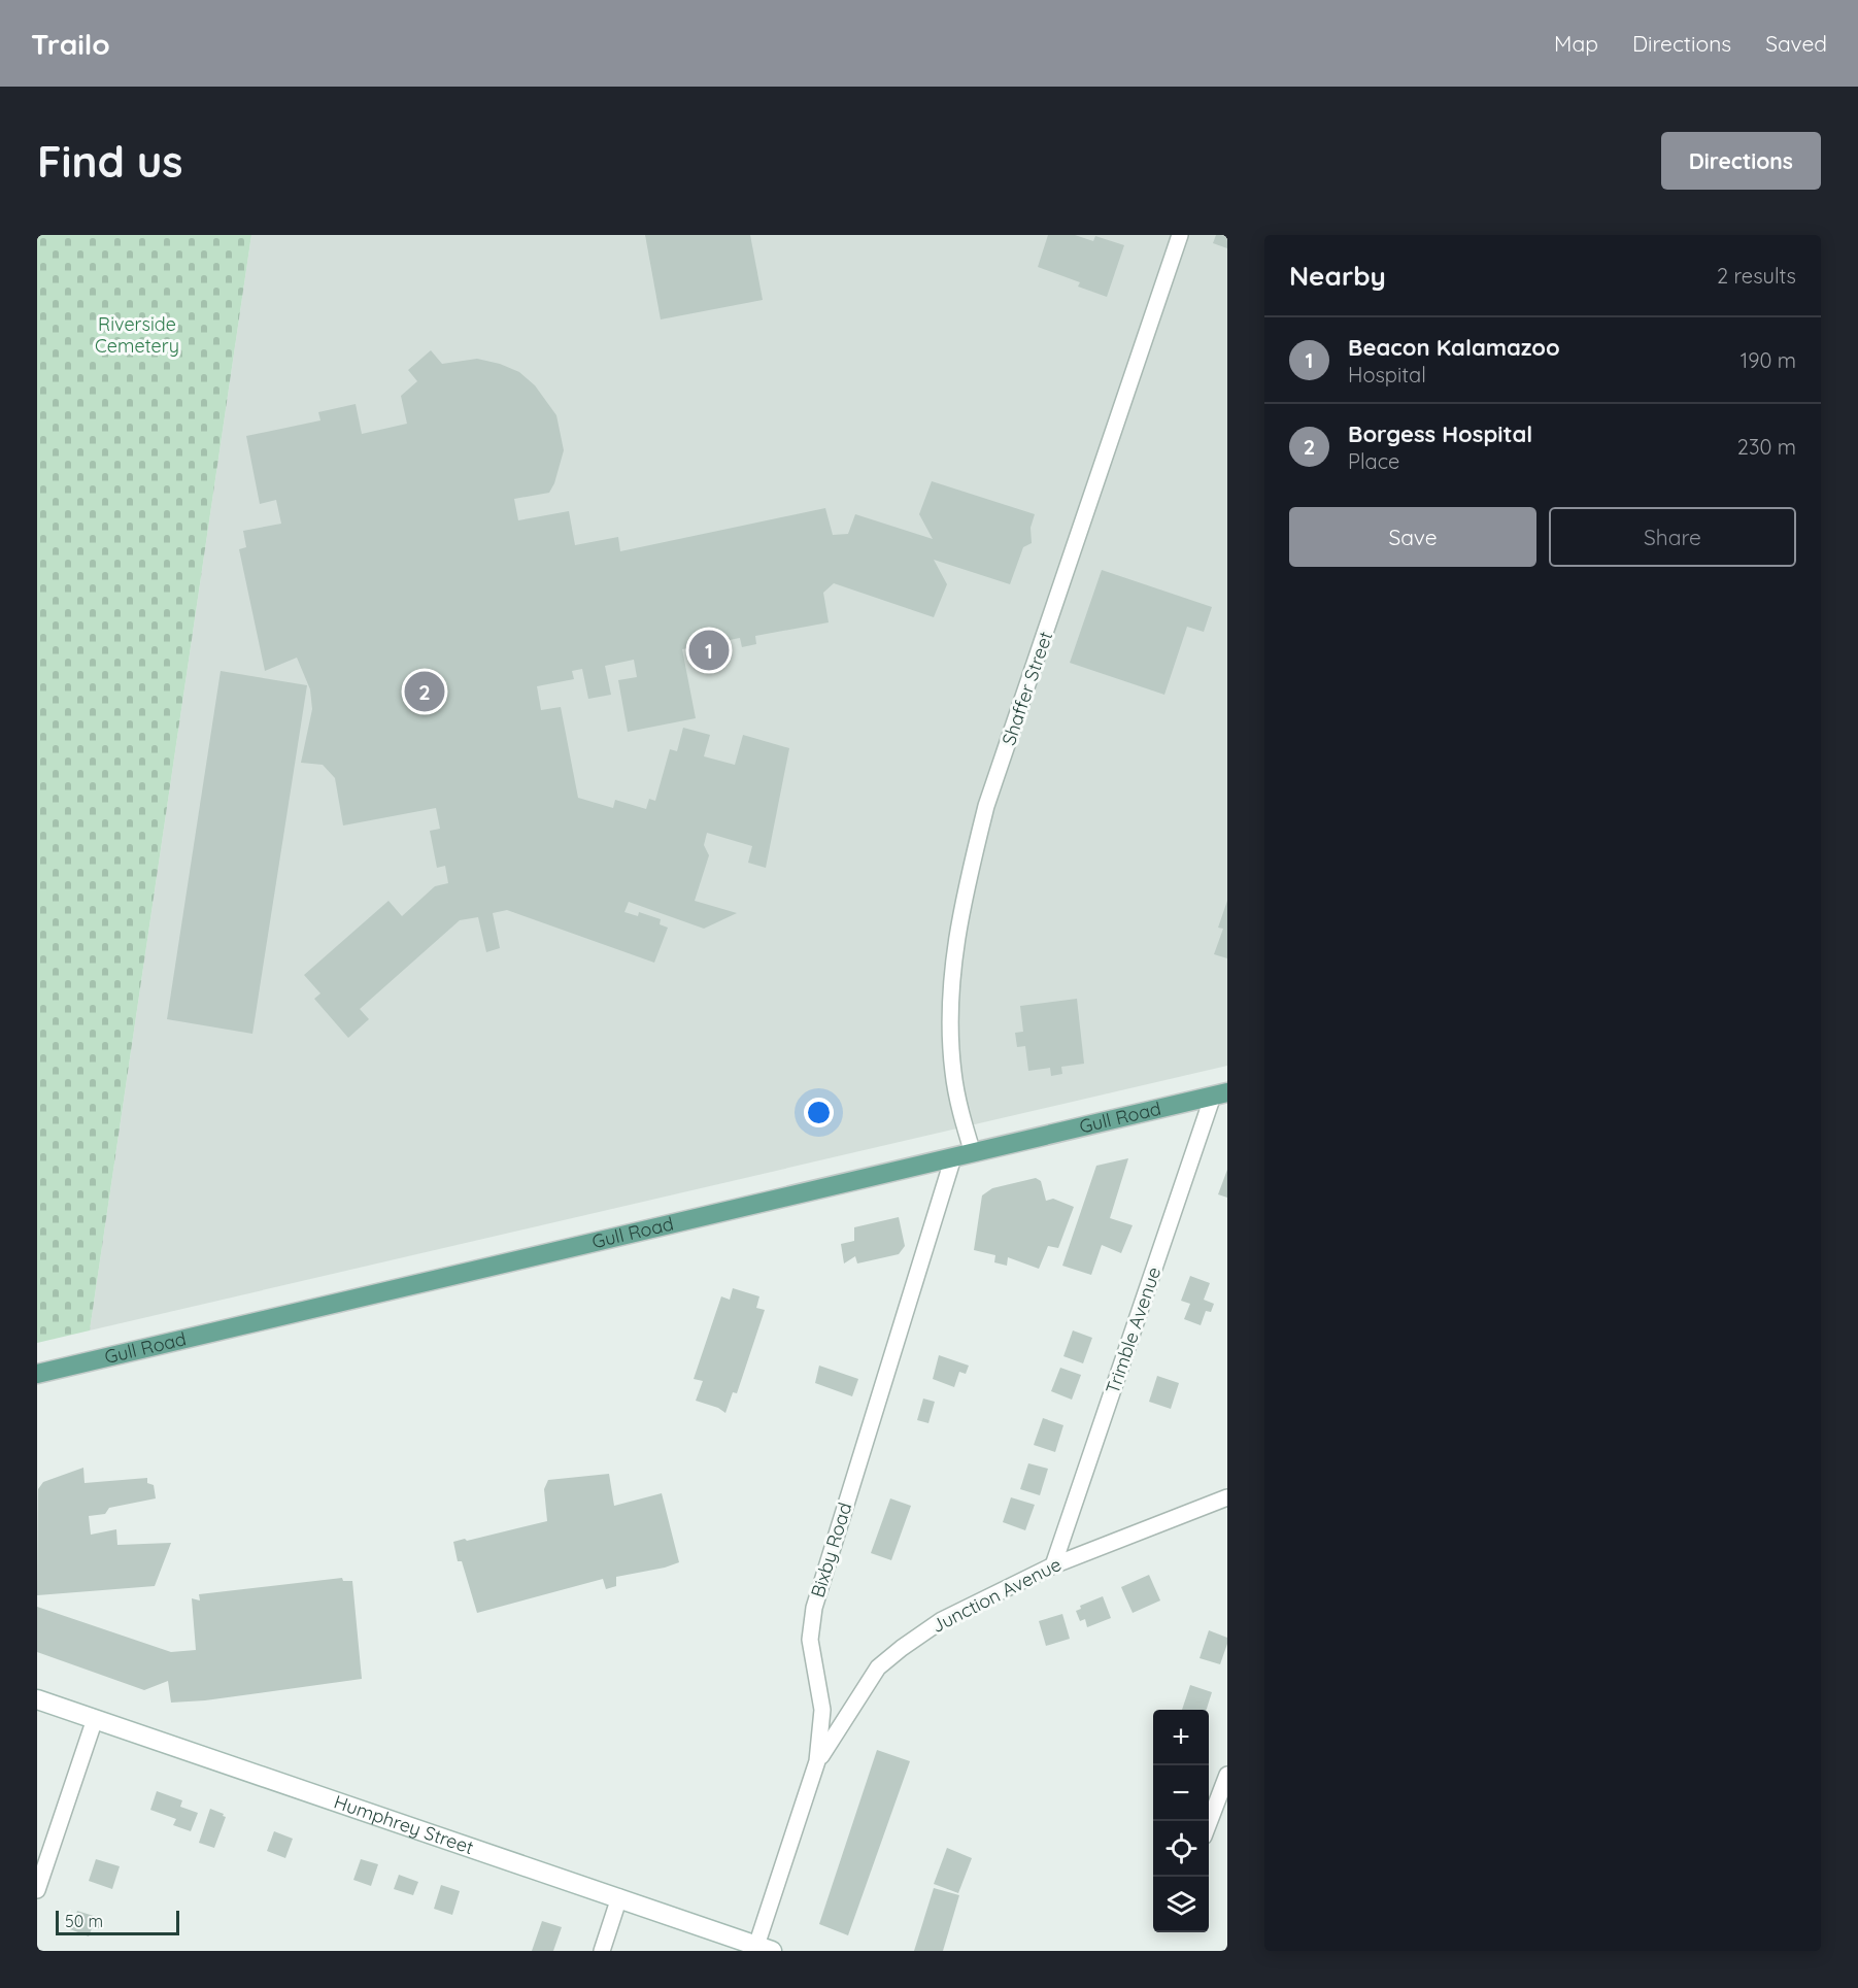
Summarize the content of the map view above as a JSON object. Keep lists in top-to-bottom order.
{
  "streets": {
    "main road": ["Gull Road"],
    "street": [
      "Shaffer Street",
      "Trimble Avenue",
      "Bixby Road",
      "Junction Avenue",
      "Humphrey Street"
    ]
  },
  "crossings": [
    ["Shaffer Street", "Gull Road"],
    ["Gull Road", "Trimble Avenue"],
    ["Gull Road", "Bixby Road"],
    ["Trimble Avenue", "Junction Avenue"],
    ["Bixby Road", "Junction Avenue"],
    ["Bixby Road", "Humphrey Street"]
  ],
  "parks": ["Riverside Cemetery"],
  "scale_bar": "50 m",
  "page": {
    "header": "Trailo",
    "nav": ["Map", "Directions", "Saved"],
    "buttons": [
      "Directions",
      ["Save", "Share"]
    ],
    "title": "Find us",
    "heading": ["Nearby", "2 results"],
    "list": [
      {
        "mark": "1",
        "name": "Beacon Kalamazoo",
        "note": "Hospital",
        "value": "190 m"
      },
      {
        "mark": "2",
        "name": "Borgess Hospital",
        "note": "Place",
        "value": "230 m"
      }
    ],
    "pins": ["1", "2"],
    "map_buttons": ["+", "−"],
    "scale": "50 m"
  }
}
